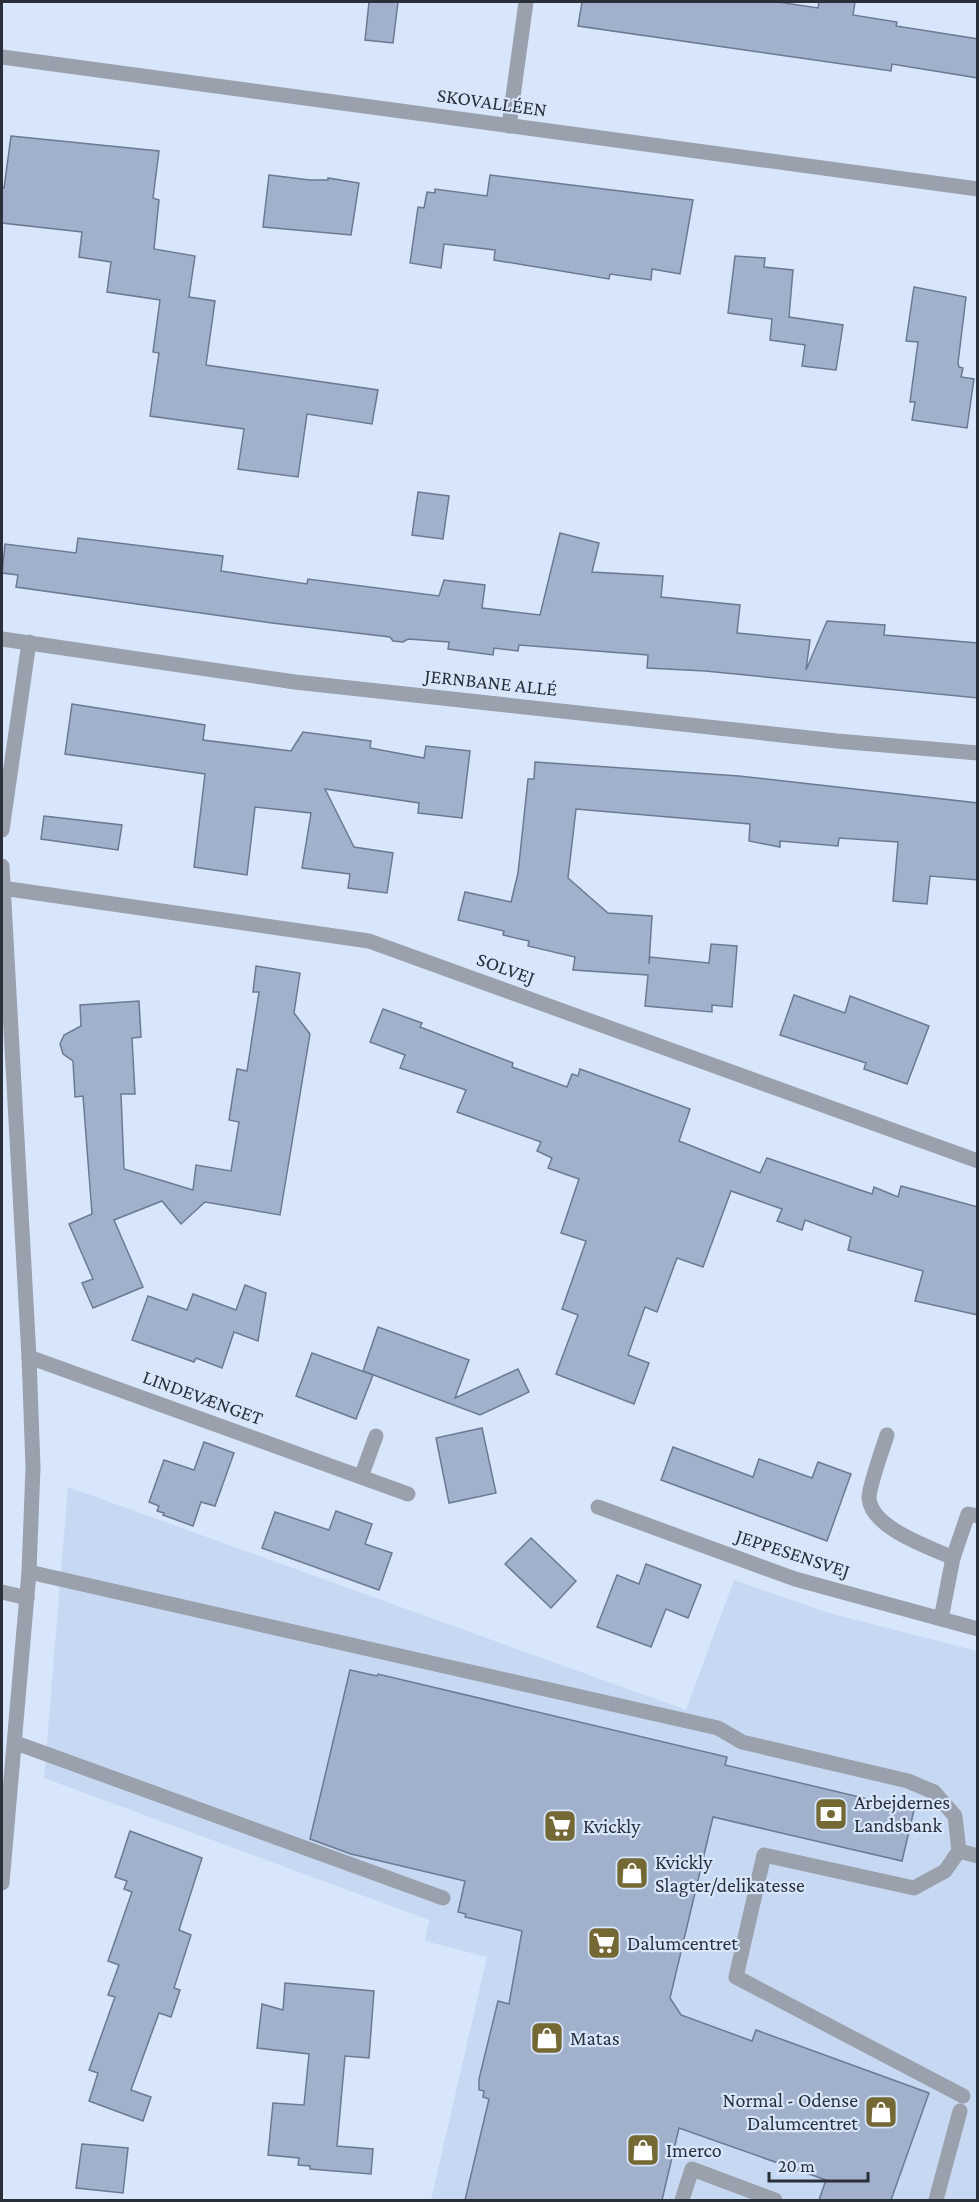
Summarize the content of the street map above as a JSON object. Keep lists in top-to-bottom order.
{
  "streets": {
    "street": [
      "SKOVALLÉEN",
      "JERNBANE ALLÉ",
      "SOLVEJ",
      "LINDEVÆNGET",
      "JEPPESENSVEJ"
    ]
  },
  "places": {
    "bank": ["Arbejdernes Landsbank"],
    "supermarket": ["Kvickly", "Dalumcentret"],
    "shop": [
      "Kvickly Slagter/delikatesse",
      "Matas",
      "Normal - Odense Dalumcentret",
      "Imerco"
    ]
  },
  "scale_bar": "20 m"
}
